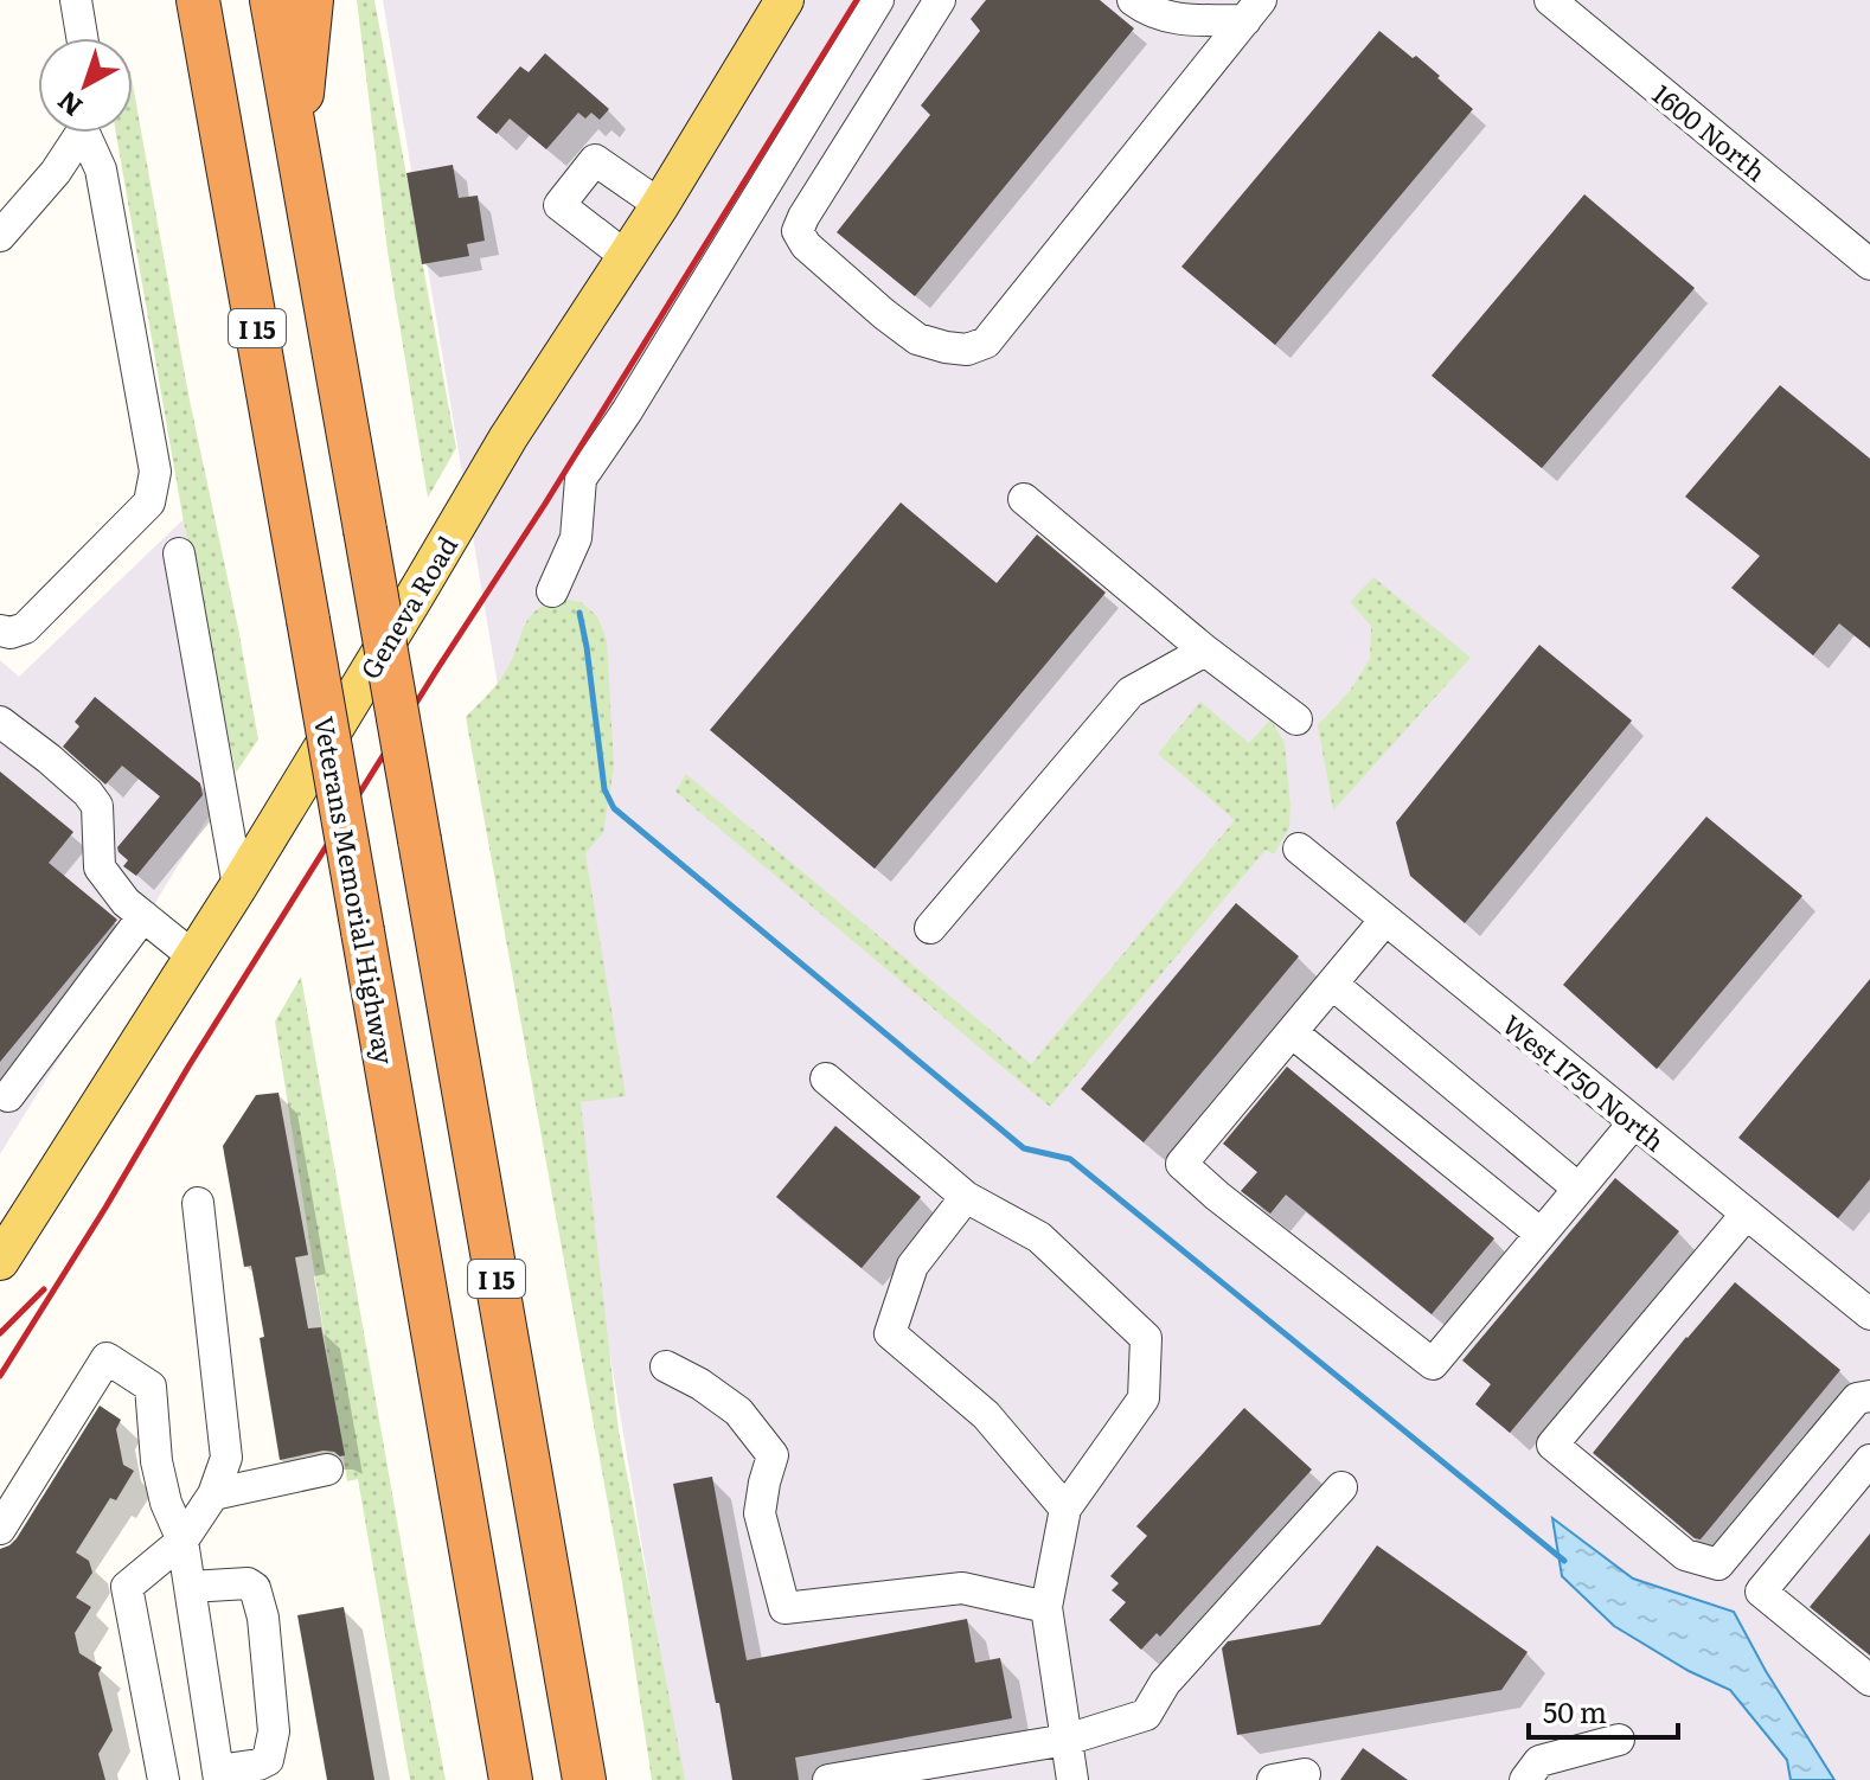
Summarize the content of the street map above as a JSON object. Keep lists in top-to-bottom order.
{
  "streets": {
    "highway": ["I 15", "Veterans Memorial Highway"],
    "main road": ["Geneva Road"],
    "street": ["1600 North", "West 1750 North"]
  },
  "scale_bar": "50 m",
  "north": "bottom left"
}
